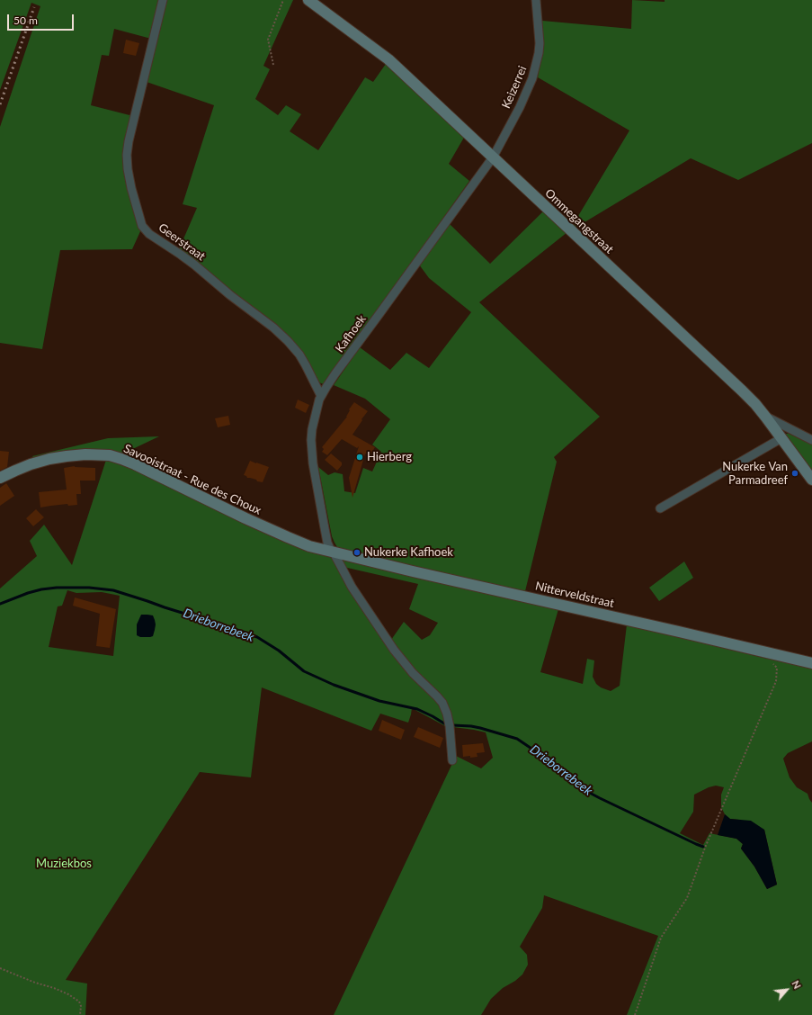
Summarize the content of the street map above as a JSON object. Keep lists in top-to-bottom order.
{
  "streets": {
    "main road": ["Ommegangstraat", "Savooistraat - Rue des Choux", "Nitterveldstraat"],
    "street": ["Keizerrei", "Geerstraat", "Kafhoek"]
  },
  "crossings": [
    ["Keizerrei", "Ommegangstraat"],
    ["Keizerrei", "Kafhoek"],
    ["Ommegangstraat", "Kafhoek"],
    ["Geerstraat", "Kafhoek"],
    ["Kafhoek", "Savooistraat - Rue des Choux"],
    ["Kafhoek", "Nitterveldstraat"],
    ["Savooistraat - Rue des Choux", "Nitterveldstraat"]
  ],
  "water": ["Drieborrebeek"],
  "parks": ["Muziekbos"],
  "places": ["Hierberg", "Nukerke Van Parmadreef", "Nukerke Kafhoek"],
  "scale_bar": "50 m",
  "north": "top right"
}
